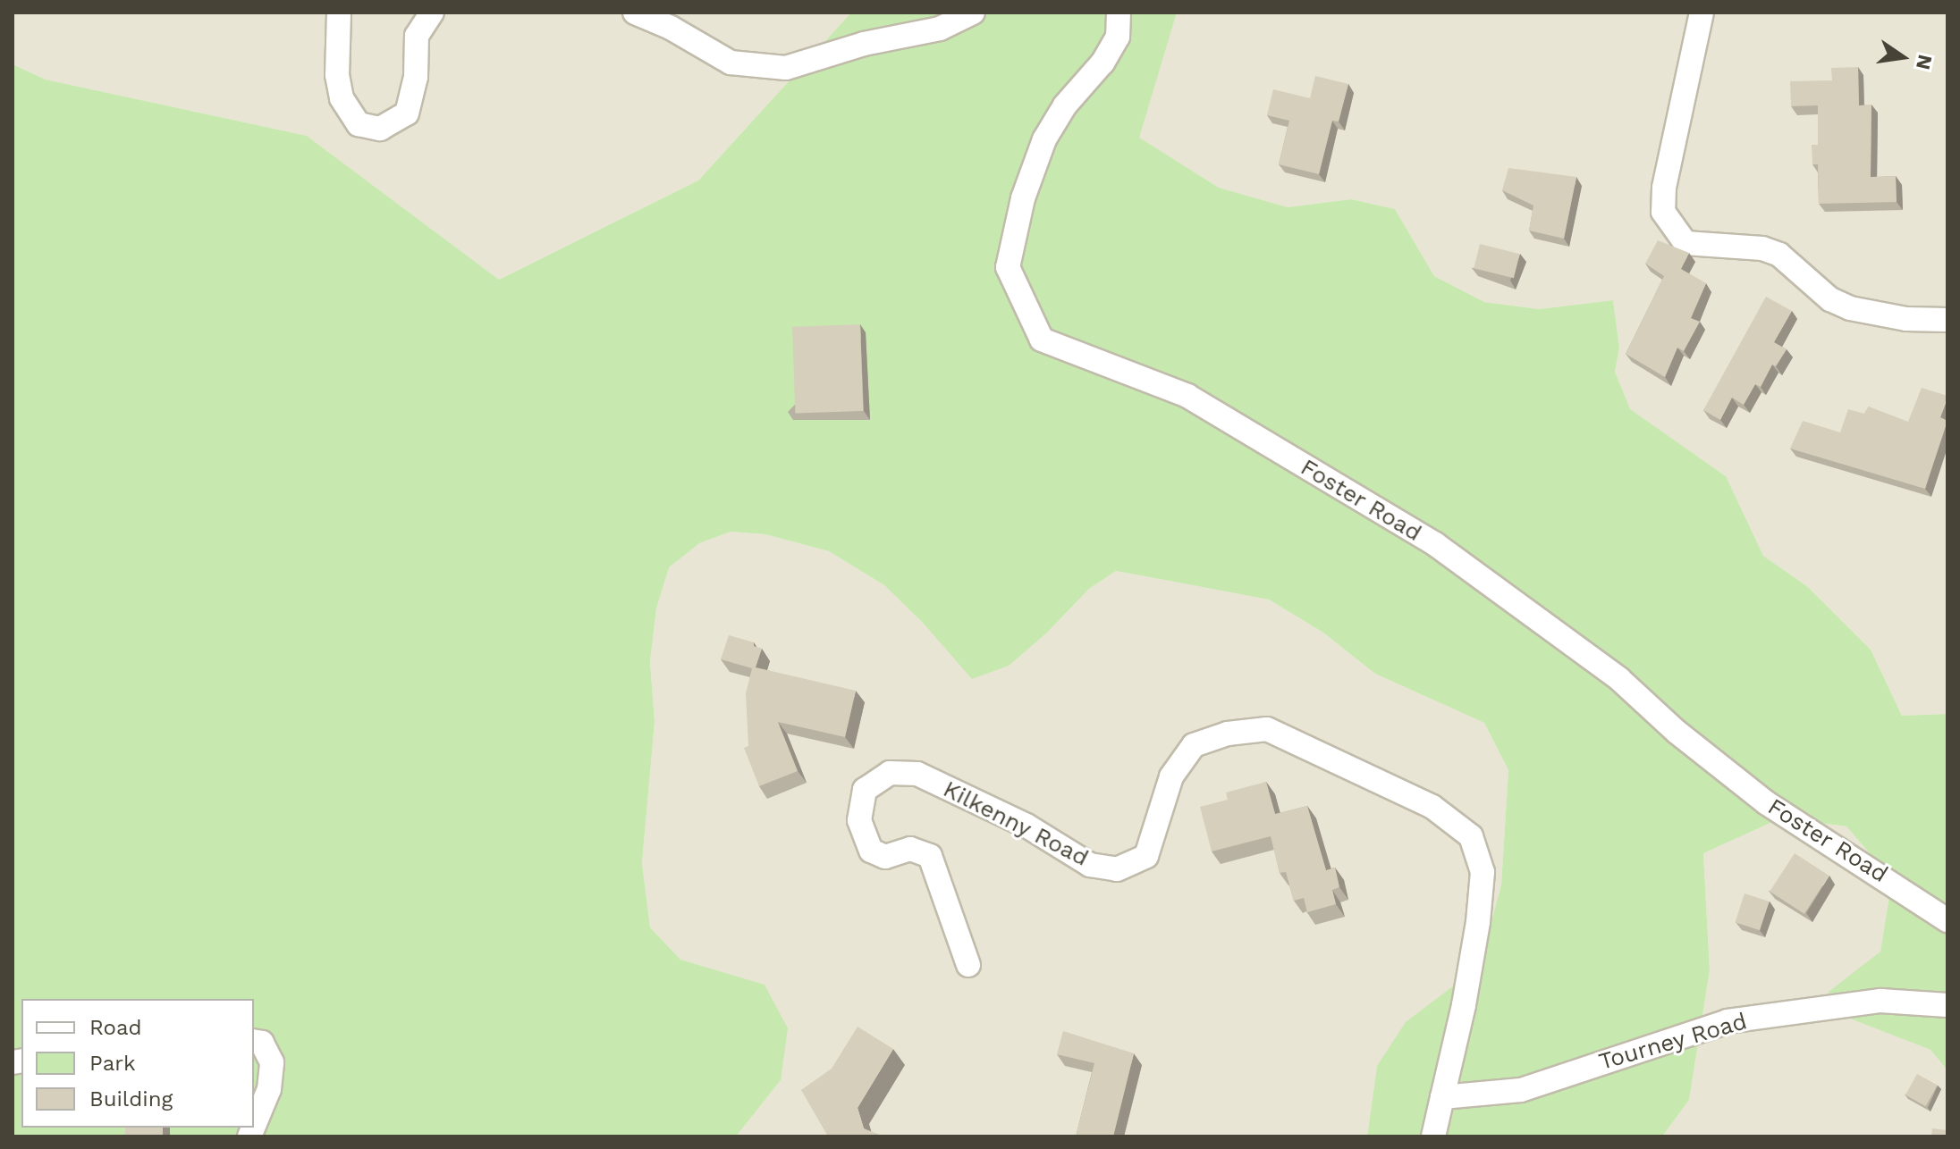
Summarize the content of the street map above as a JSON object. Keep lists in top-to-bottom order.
{
  "streets": {
    "street": ["Foster Road", "Kilkenny Road", "Tourney Road"]
  },
  "crossings": [
    ["Kilkenny Road", "Tourney Road"]
  ],
  "legend": ["Road", "Park", "Building"],
  "north": "right"
}
